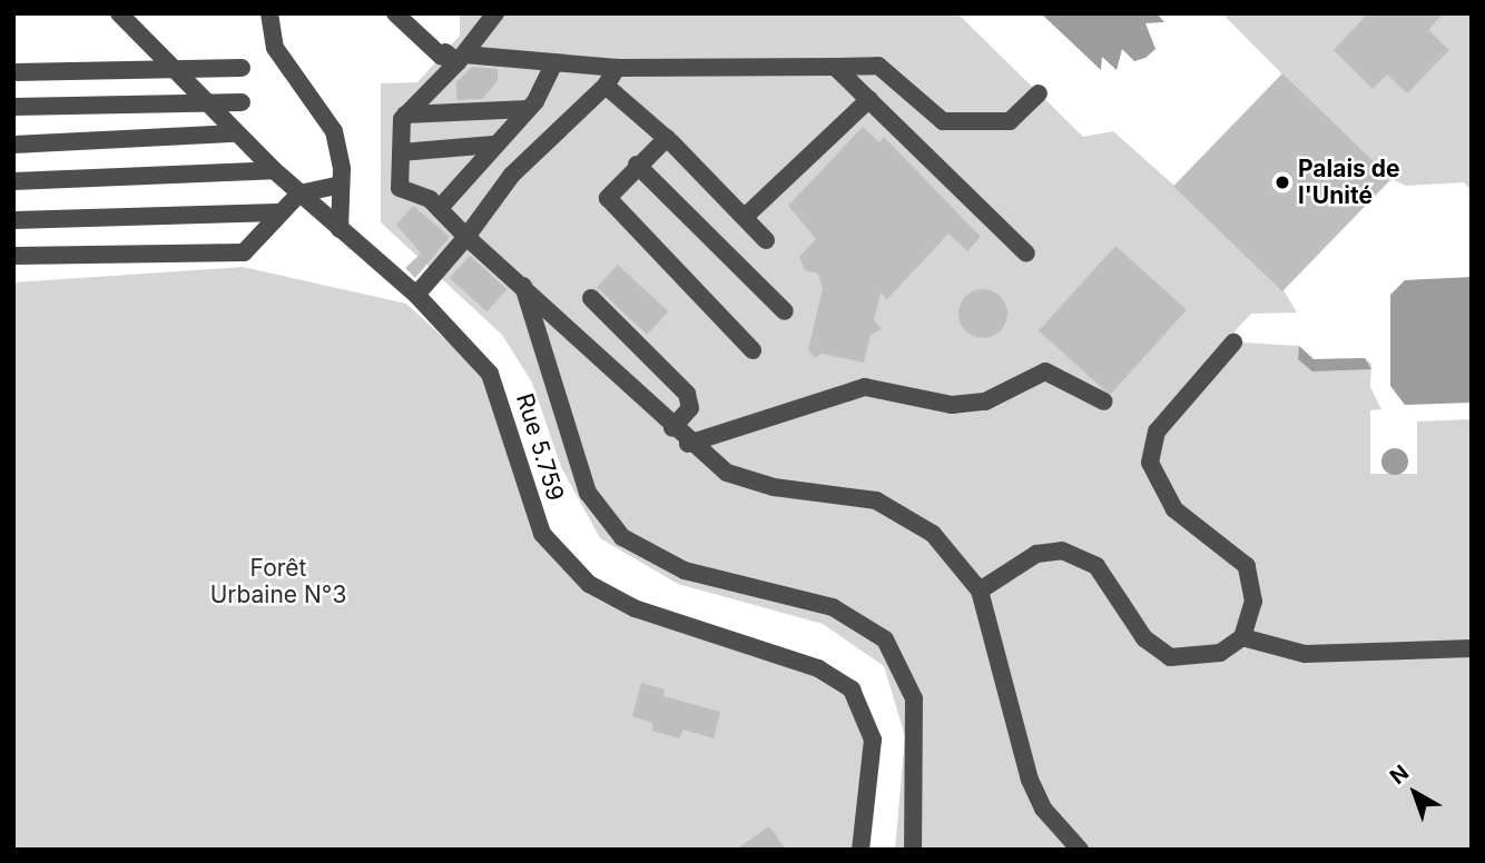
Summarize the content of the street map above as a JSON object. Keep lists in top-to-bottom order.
{
  "streets": {
    "lane": ["Rue 5.759"]
  },
  "parks": ["Forêt Urbaine N°3"],
  "places": ["Palais de l'Unité"],
  "north": "top left"
}
